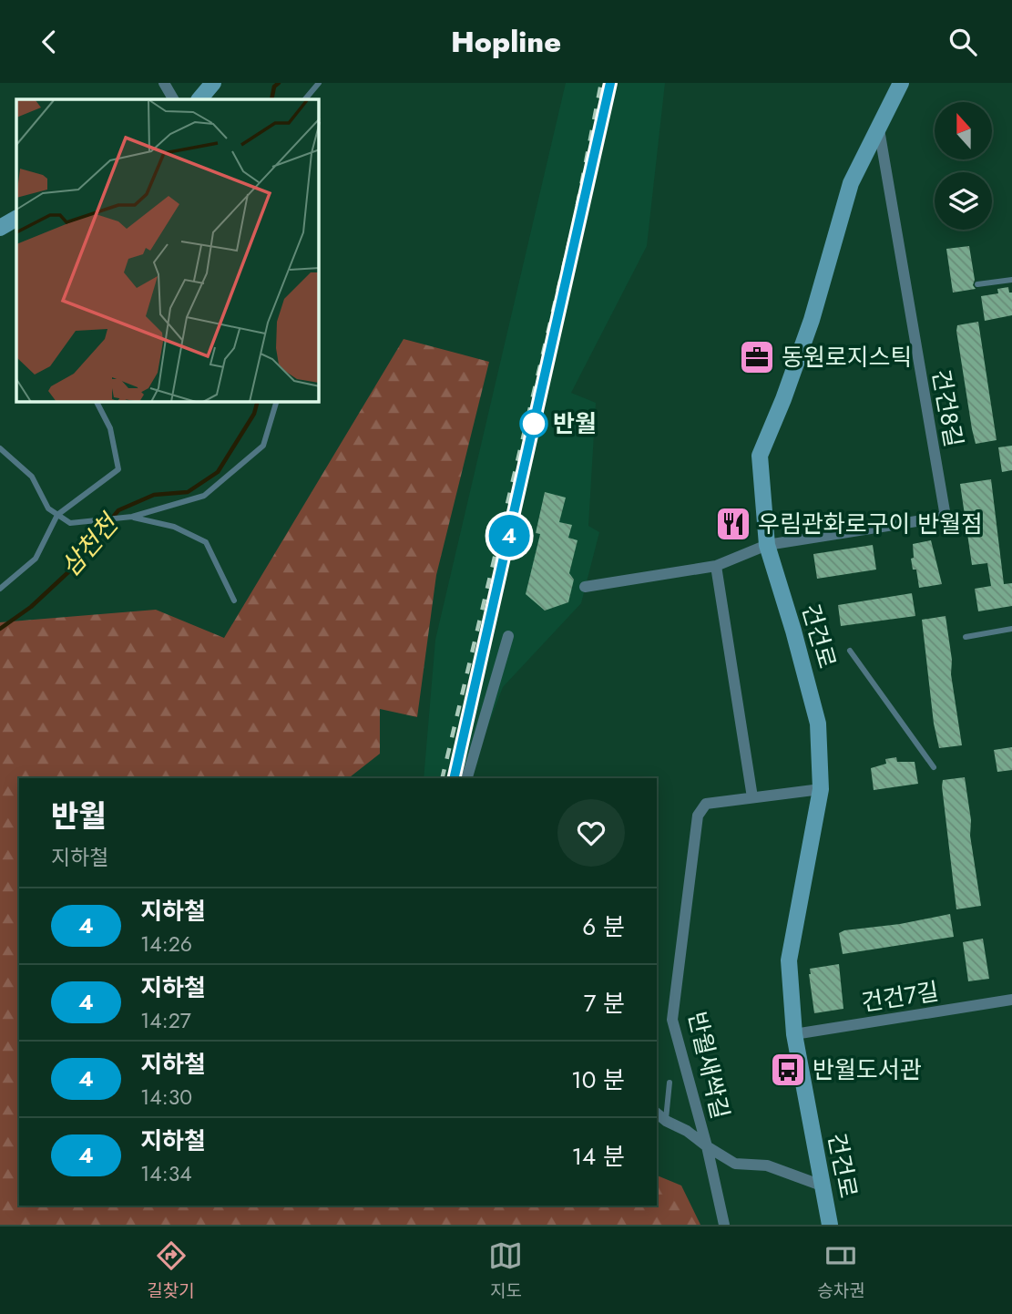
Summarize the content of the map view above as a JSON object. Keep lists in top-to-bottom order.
{
  "streets": {
    "street": [
      "건건8길",
      "건건로",
      "건건7길",
      "반월새싹길"
    ]
  },
  "crossings": [
    ["건건8길", "건건로"],
    ["건건로", "건건7길"],
    ["건건로", "반월새싹길"]
  ],
  "water": ["삼천천"],
  "places": {
    "office": ["동원로지스틱"],
    "other": ["반월"],
    "restaurant": ["우림관화로구이 반월점"],
    "bus stop": ["반월도서관"]
  },
  "lines": ["metro line 4"],
  "north": "top",
  "page": {
    "header": "Hopline",
    "on_map": "4",
    "heading": ["반월", "지하철"],
    "list": [
      {
        "mark": "4",
        "name": "지하철",
        "note": "14:26",
        "value": "6 분"
      },
      {
        "mark": "4",
        "name": "지하철",
        "note": "14:27",
        "value": "7 분"
      },
      {
        "mark": "4",
        "name": "지하철",
        "note": "14:30",
        "value": "10 분"
      },
      {
        "mark": "4",
        "name": "지하철",
        "note": "14:34",
        "value": "14 분"
      }
    ],
    "tabs": ["길찾기", "지도", "승차권"]
  }
}
